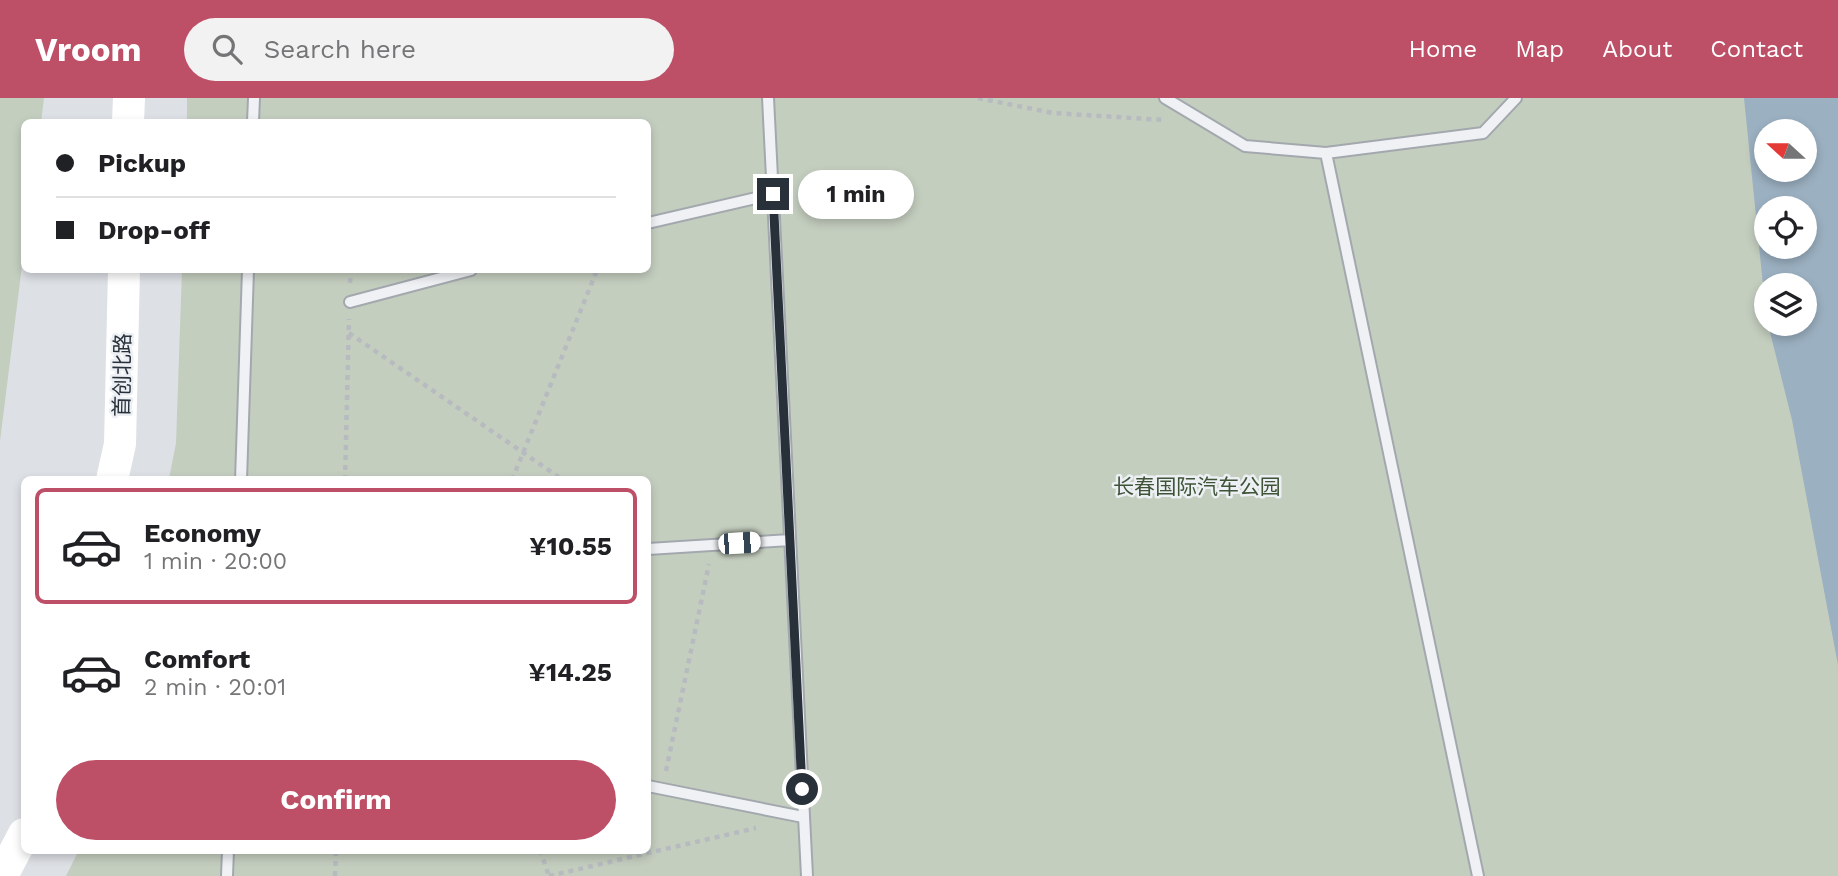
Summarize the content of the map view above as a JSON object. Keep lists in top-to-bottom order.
{
  "streets": {
    "street": ["首创北路"]
  },
  "parks": ["长春国际汽车公园"],
  "north": "left",
  "page": {
    "header": "Vroom",
    "search": "Search here",
    "nav": [
      "Home",
      "Map",
      "About",
      "Contact"
    ],
    "banner": ["Pickup", "Drop-off"],
    "bubble": "1 min",
    "list": [
      {
        "name": "Economy",
        "note": "1 min · 20:00",
        "value": "¥10.55"
      },
      {
        "name": "Comfort",
        "note": "2 min · 20:01",
        "value": "¥14.25"
      }
    ],
    "buttons": "Confirm"
  }
}
